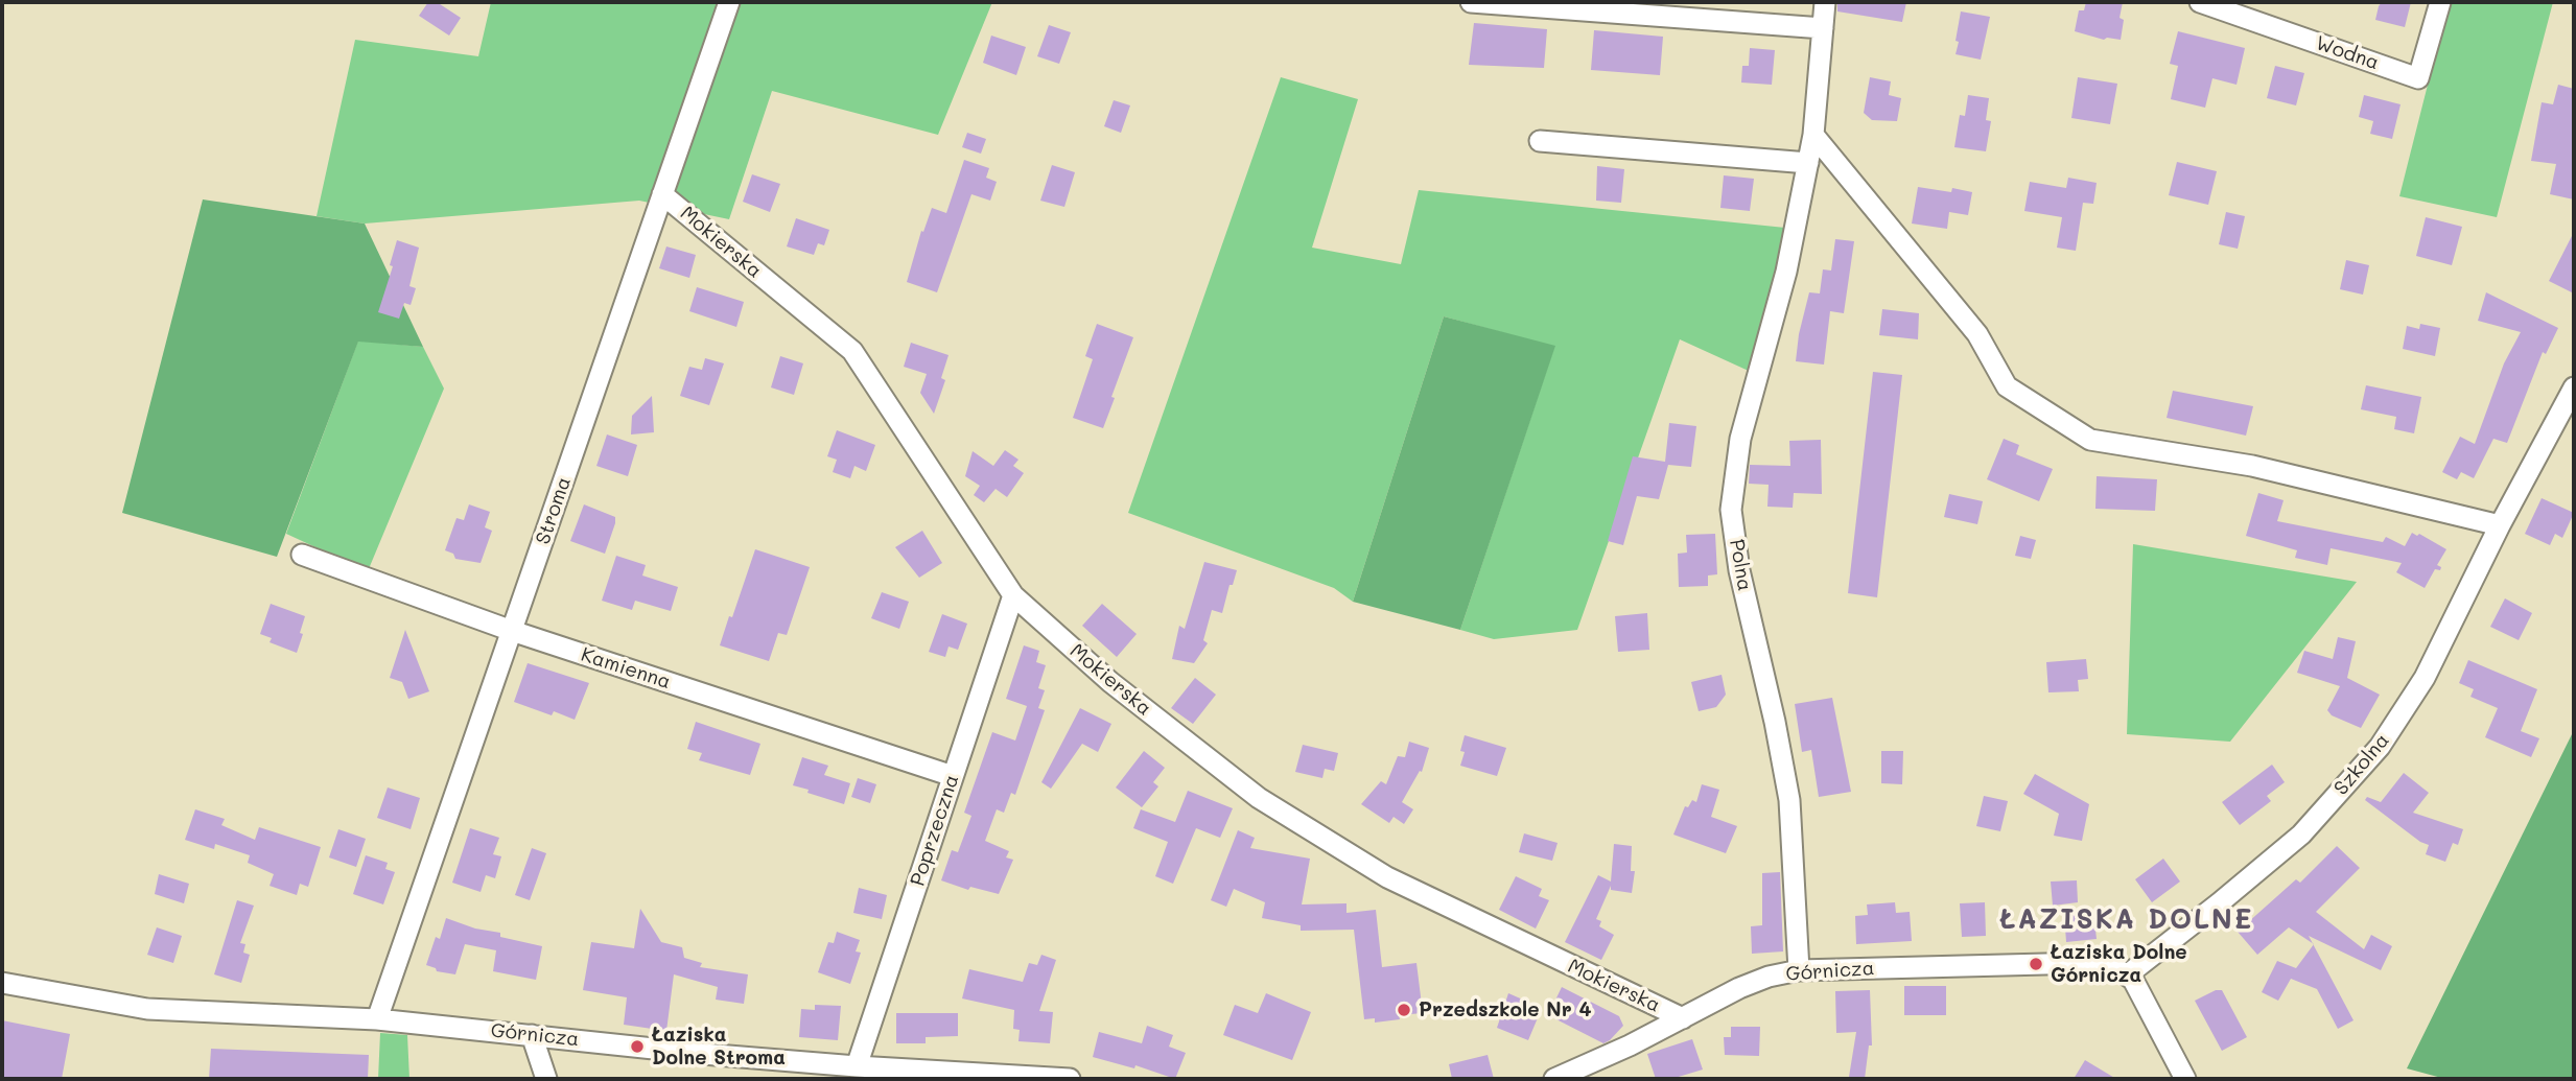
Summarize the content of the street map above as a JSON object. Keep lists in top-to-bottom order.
{
  "streets": {
    "street": [
      "Wodna",
      "Mokierska",
      "Stroma",
      "Polna",
      "Kamienna",
      "Szkolna",
      "Poprzeczna",
      "Górnicza"
    ]
  },
  "crossings": [
    ["Mokierska", "Stroma"],
    ["Mokierska", "Poprzeczna"],
    ["Mokierska", "Górnicza"],
    ["Stroma", "Kamienna"],
    ["Stroma", "Górnicza"],
    ["Polna", "Górnicza"],
    ["Kamienna", "Poprzeczna"],
    ["Szkolna", "Górnicza"],
    ["Poprzeczna", "Górnicza"]
  ],
  "districts": ["ŁAZISKA DOLNE"],
  "places": ["Łaziska Dolne Górnicza", "Przedszkole Nr 4", "Łaziska Dolne Stroma"]
}
